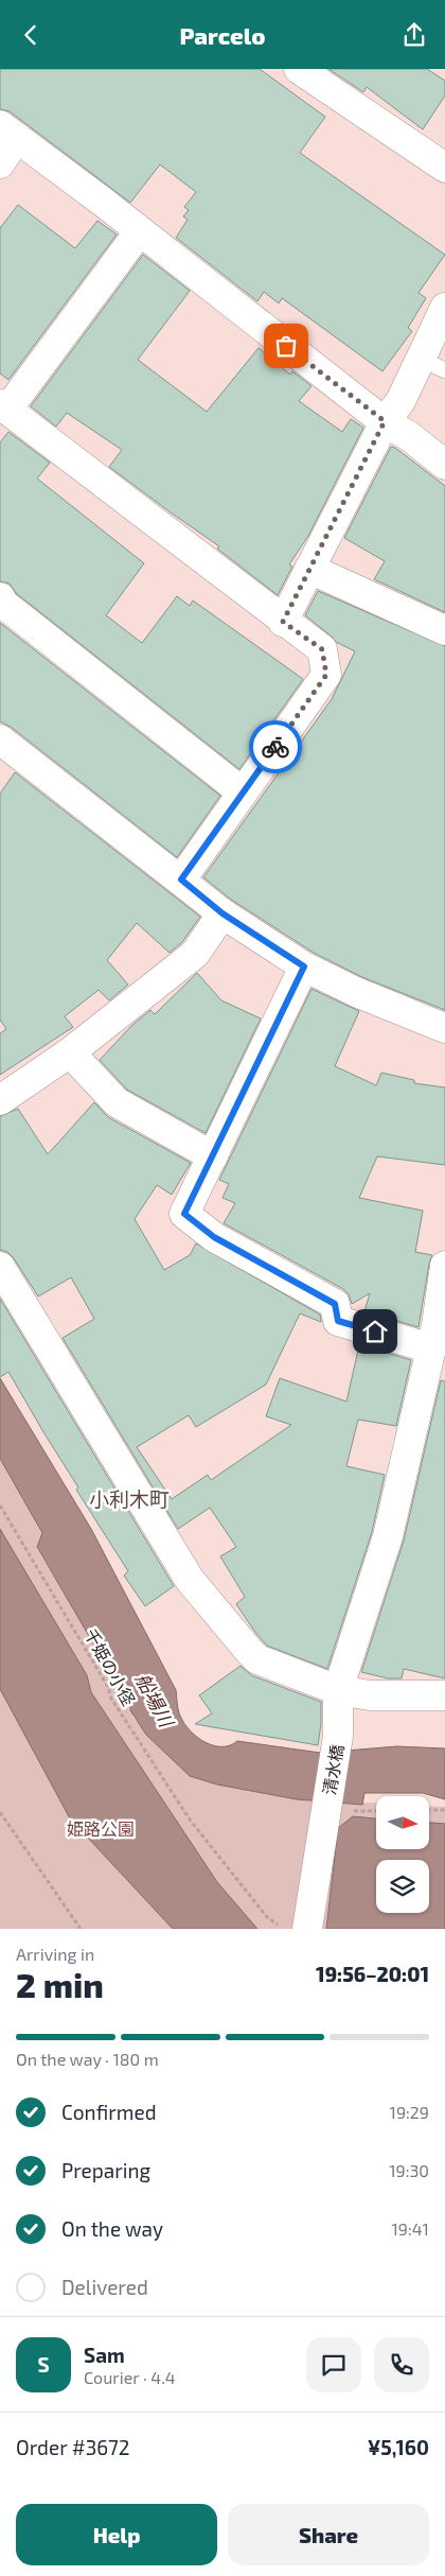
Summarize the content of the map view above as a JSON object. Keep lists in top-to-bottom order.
{
  "streets": {
    "street": ["清水橋"],
    "path": ["千姫の小径"]
  },
  "crossings": [
    ["千姫の小径", "清水橋"]
  ],
  "districts": ["小利木町"],
  "water": ["船場川"],
  "parks": ["姫路公園"],
  "north": "right",
  "page": {
    "header": "Parcelo",
    "heading": ["2 min", "Arriving in", "19:56–20:01"],
    "panel": [
      "Sam",
      "Courier · 4.4",
      "Order #3672",
      "¥5,160"
    ],
    "bar": "On the way · 180 m",
    "list": [
      ["Confirmed", "19:29"],
      ["Preparing", "19:30"],
      ["On the way", "19:41"],
      "Delivered"
    ],
    "round": "S",
    "buttons": ["Help", "Share"]
  }
}
